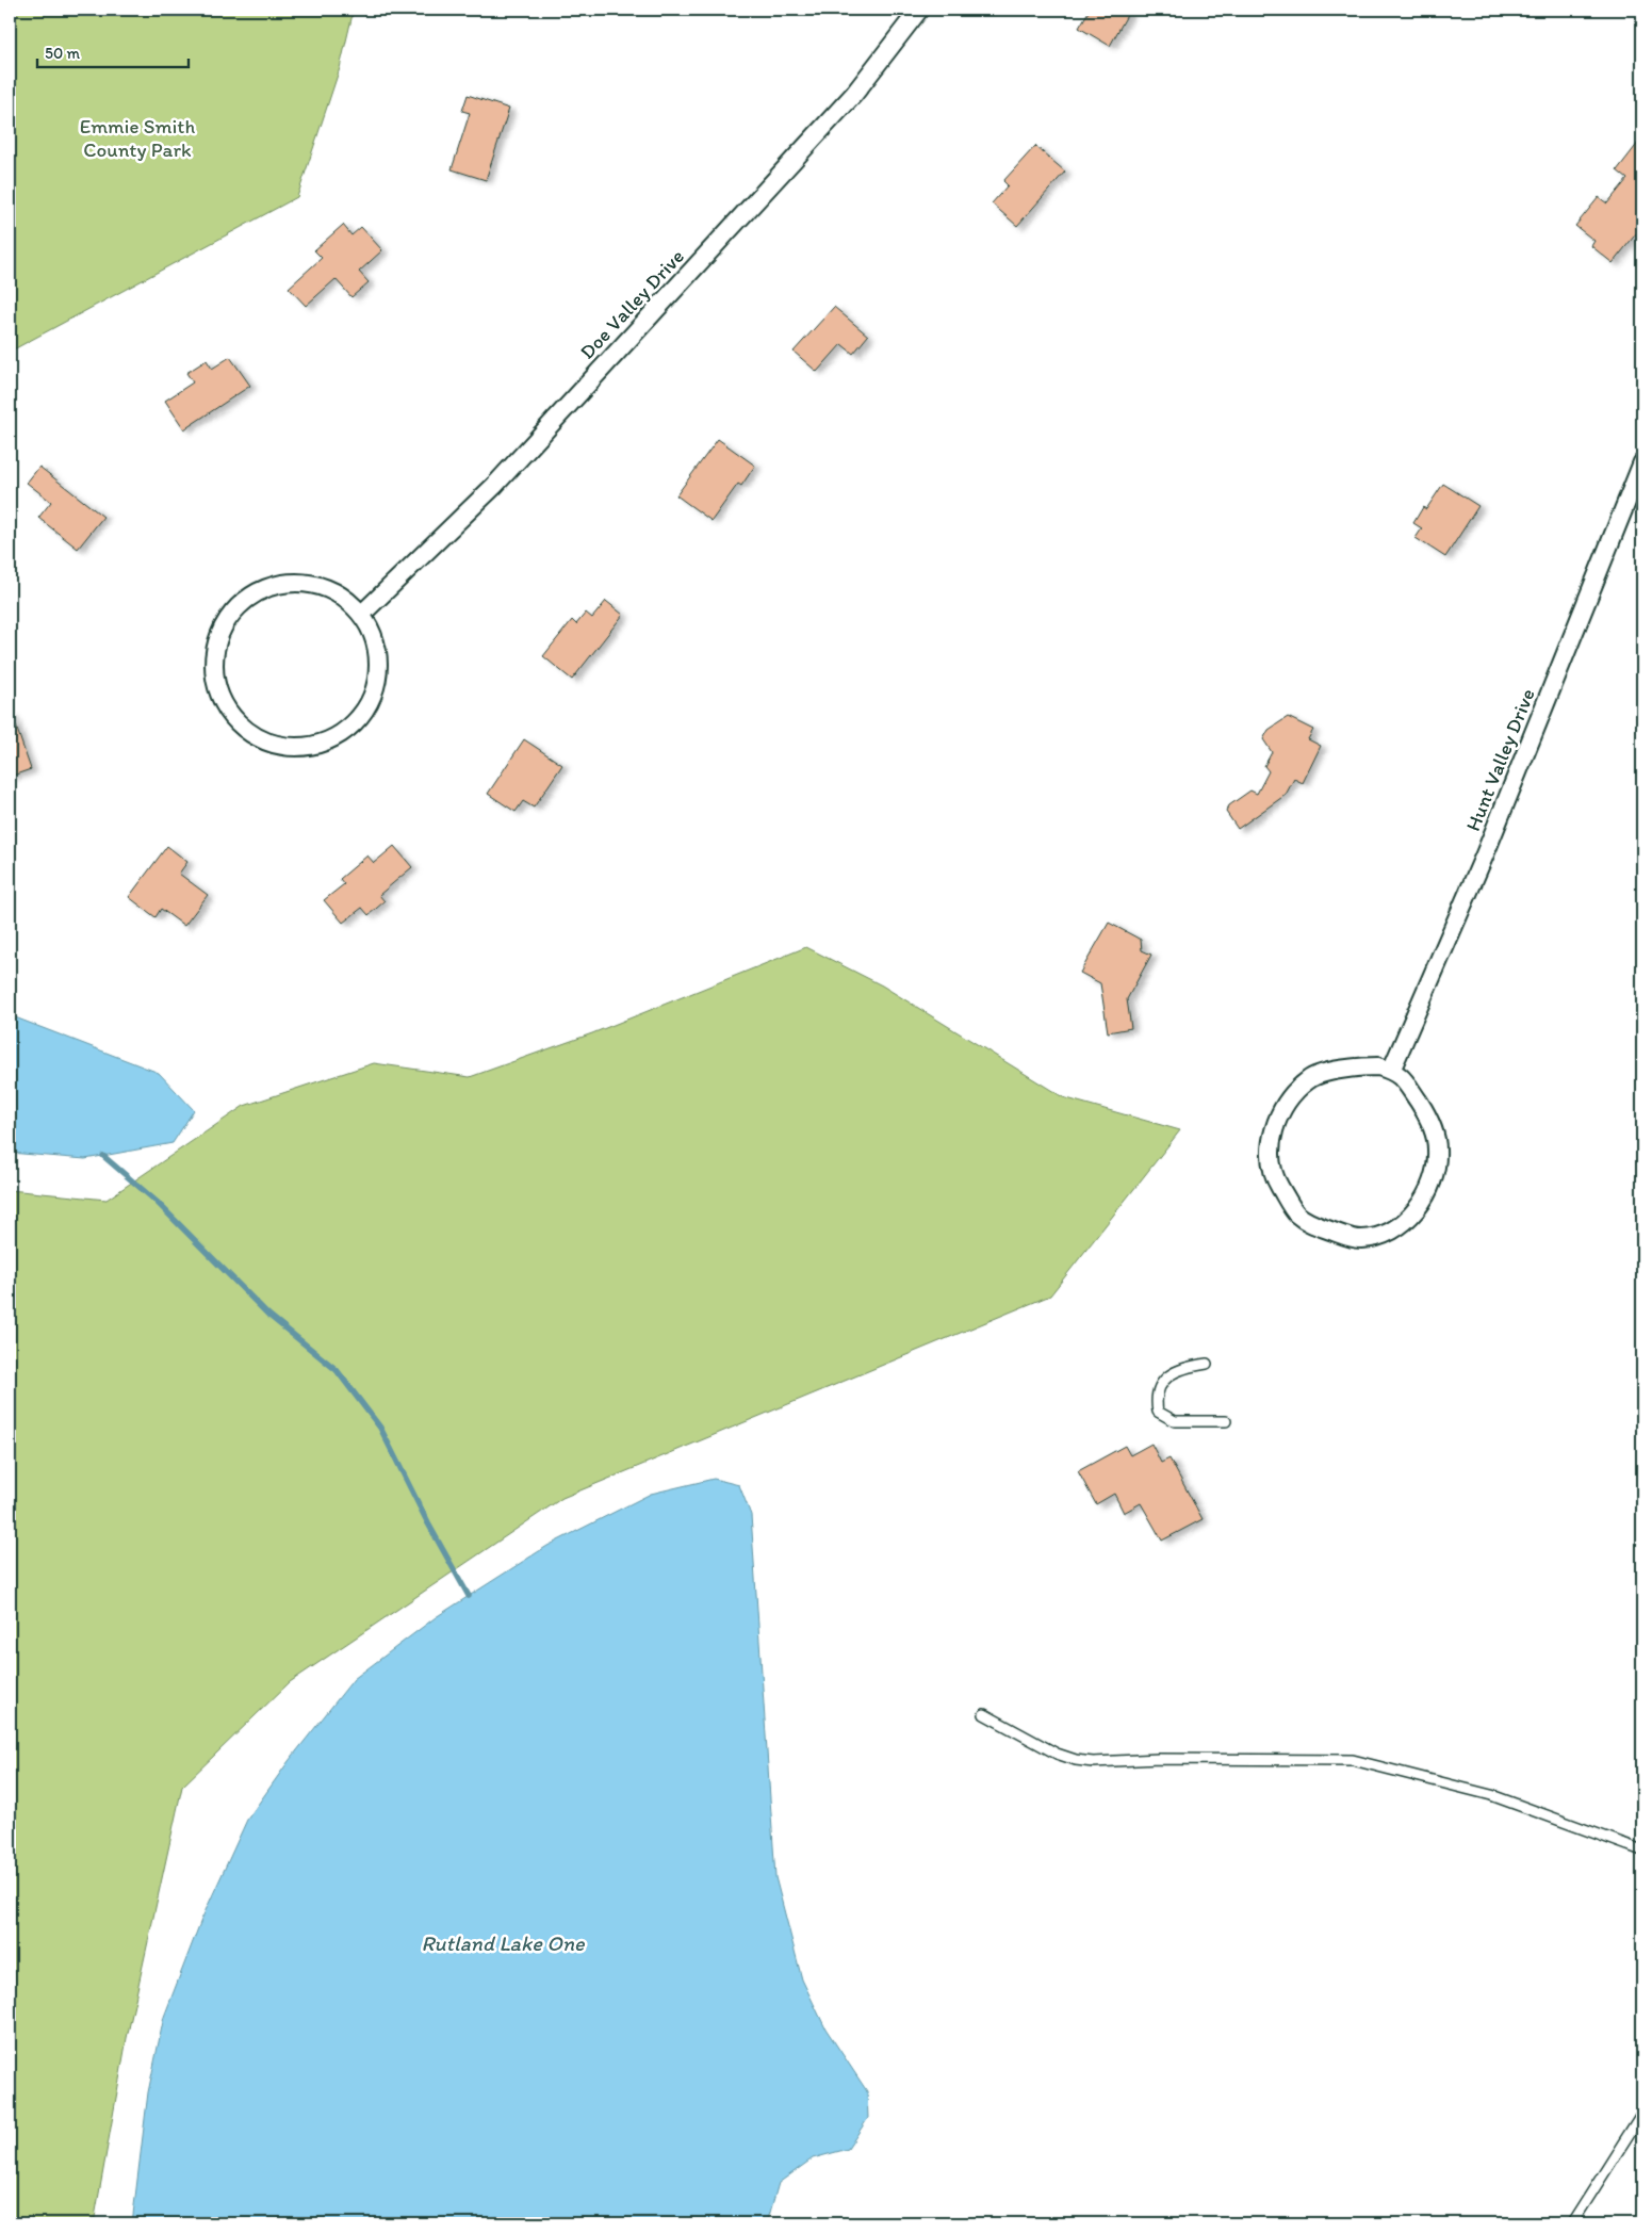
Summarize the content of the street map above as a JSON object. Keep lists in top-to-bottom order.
{
  "streets": {
    "street": ["Doe Valley Drive", "Hunt Valley Drive"]
  },
  "water": ["Rutland Lake One"],
  "parks": ["Emmie Smith County Park"],
  "scale_bar": "50 m"
}
